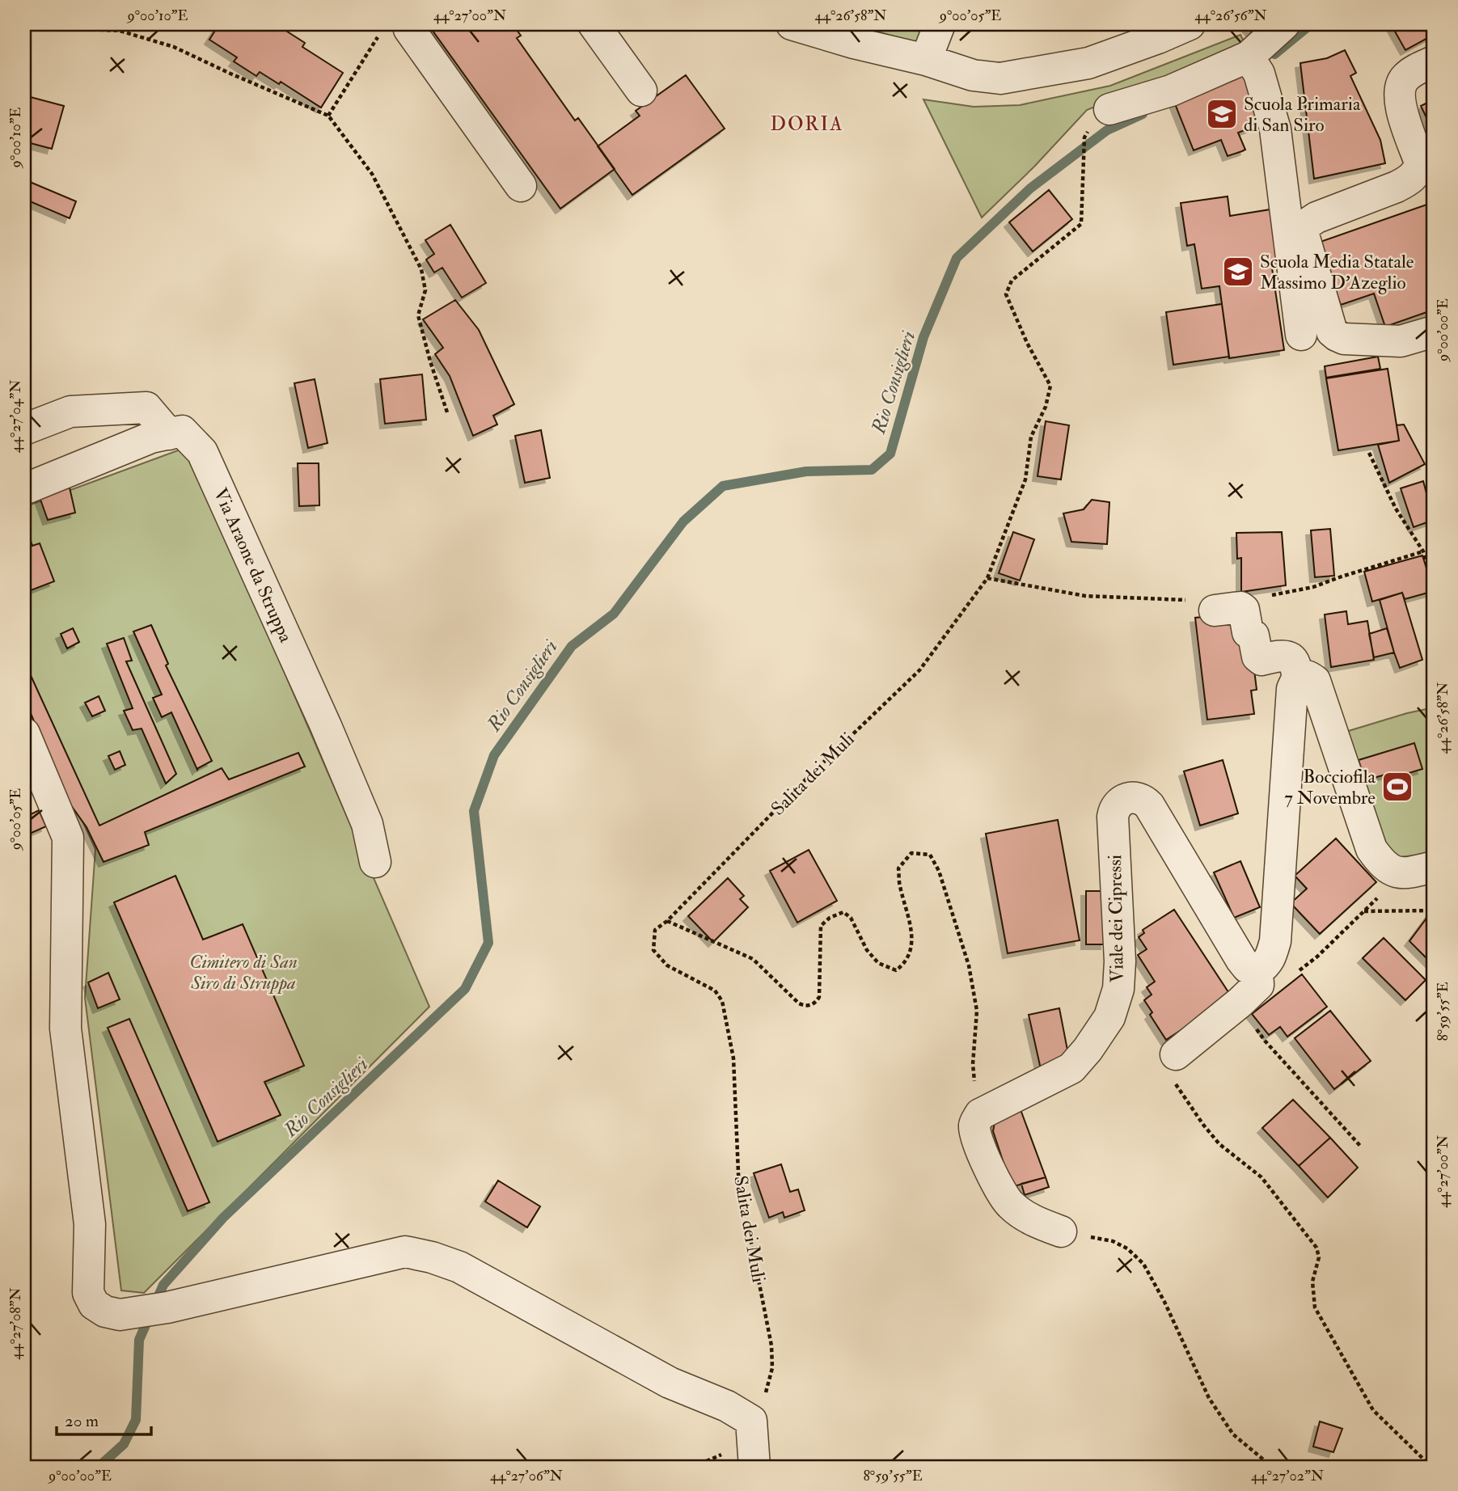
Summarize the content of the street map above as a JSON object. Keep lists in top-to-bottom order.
{
  "streets": {
    "street": ["Via Araone da Struppa", "Viale dei Cipressi"],
    "path": ["Salita dei Muli"]
  },
  "districts": ["DORIA"],
  "water": ["Rio Consiglieri"],
  "parks": ["Cimitero di San Siro di Struppa"],
  "places": {
    "school or university": ["Scuola Primaria di San Siro", "Scuola Media Statale Massimo D'Azeglio"],
    "sports": ["Bocciofila 7 Novembre"]
  },
  "scale_bar": "20 m",
  "coordinates": [
    "9°00'10\"E",
    "44°27'00\"N",
    "44°26'58\"N",
    "9°00'05\"E",
    "44°26'56\"N",
    "9°00'00\"E",
    "44°27'04\"N",
    "8°59'55\"E",
    "44°27'08\"N",
    "44°27'06\"N",
    "44°27'02\"N"
  ]
}
